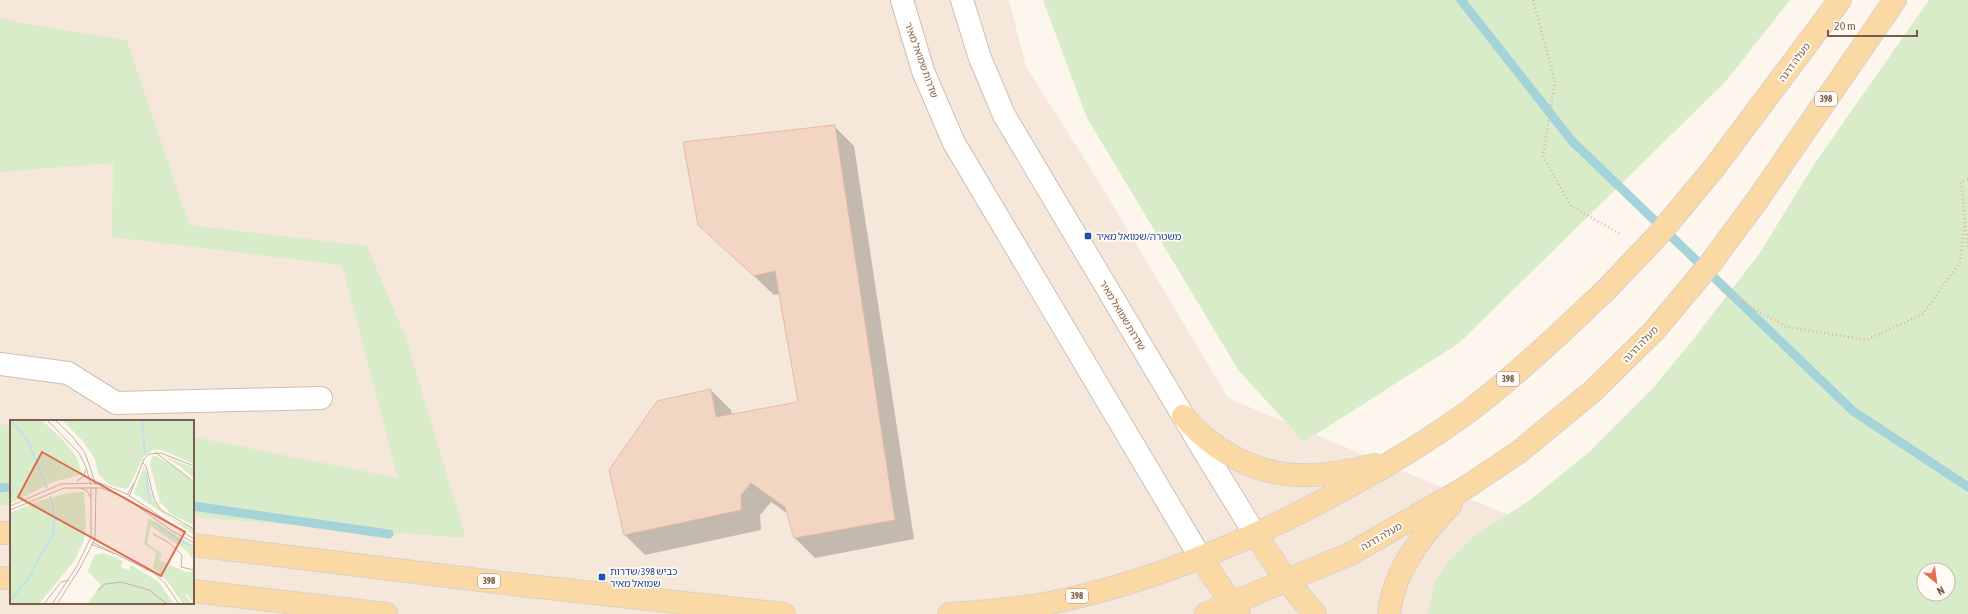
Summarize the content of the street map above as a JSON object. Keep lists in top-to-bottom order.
{
  "streets": {
    "main road": ["שדרות שמואל מאיר", "מעלה דרגה", "398"]
  },
  "crossings": [
    ["שדרות שמואל מאיר", "מעלה דרגה"],
    ["שדרות שמואל מאיר", "398"],
    ["מעלה דרגה", "398"]
  ],
  "places": {
    "transit": ["משטרה/שמואל מאיר", "כביש 398/שדרות שמואל מאיר"]
  },
  "scale_bar": "20 m",
  "north": "bottom right"
}
